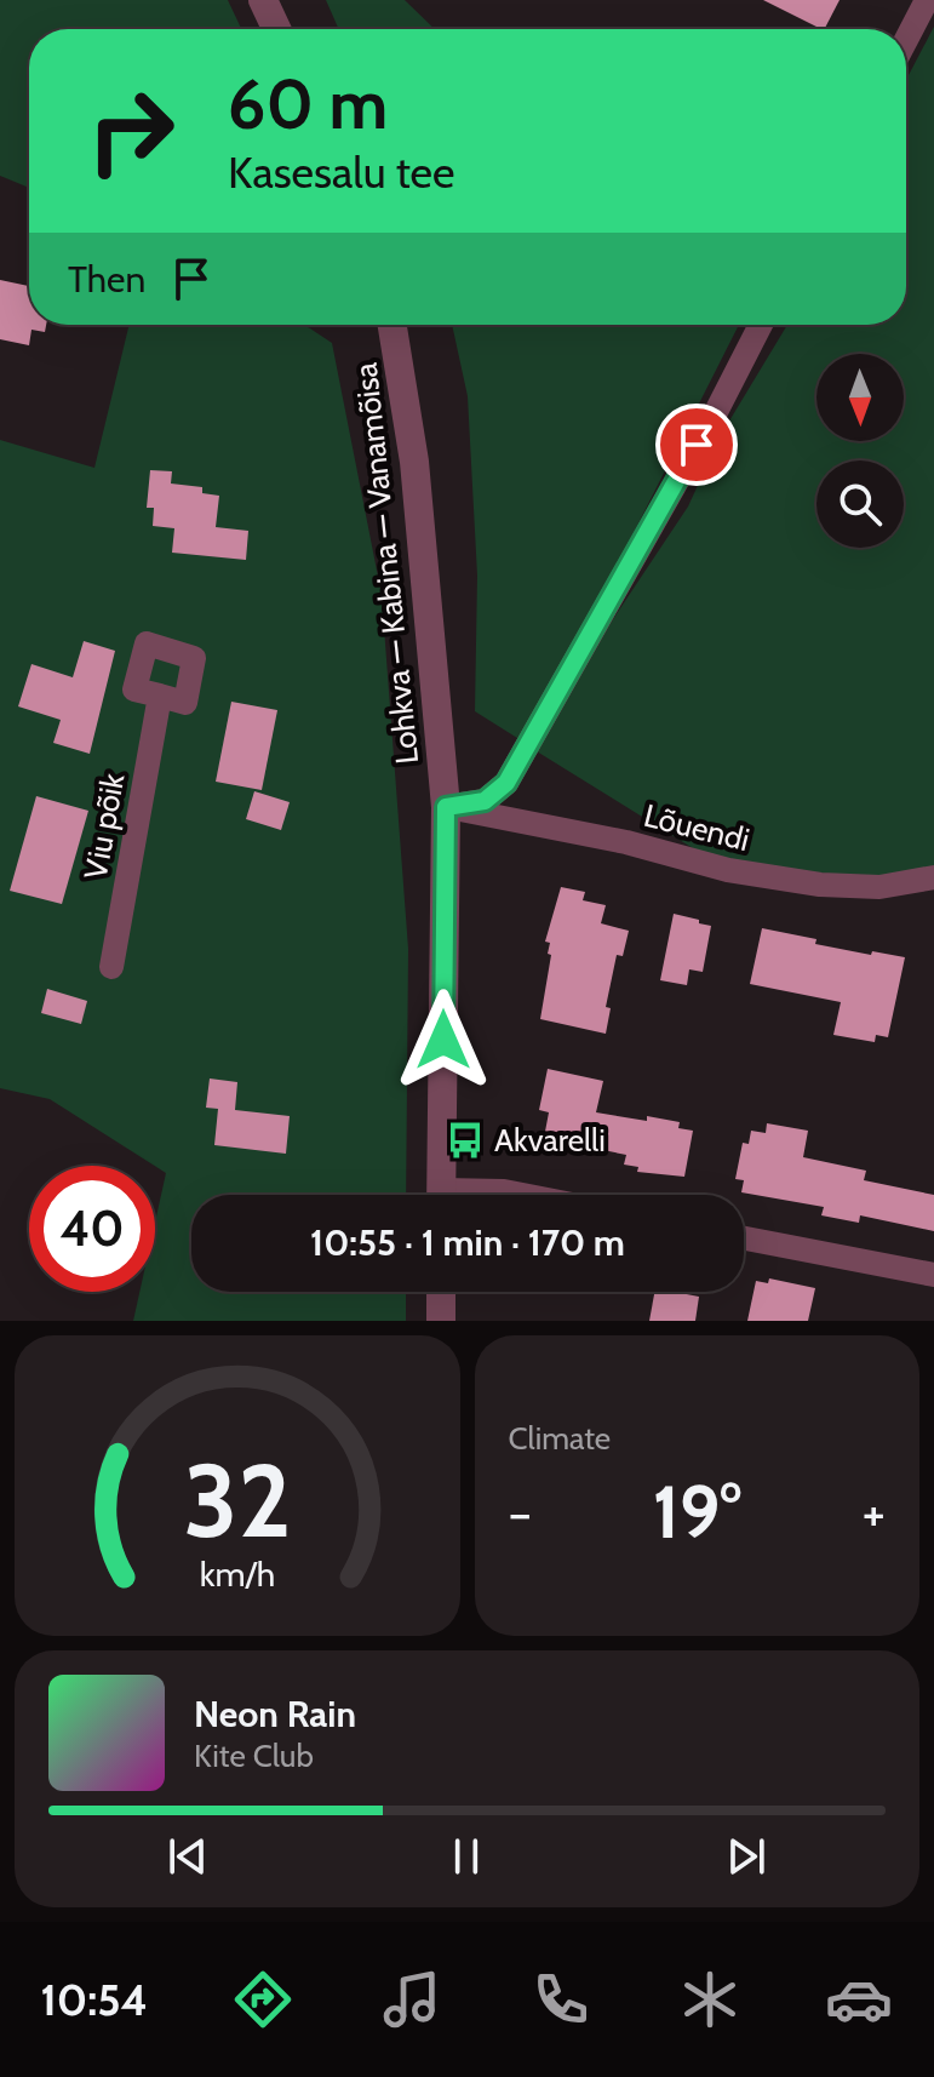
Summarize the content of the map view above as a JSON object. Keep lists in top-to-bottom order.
{
  "streets": {
    "street": ["Lohkva — Kabina — Vanamõisa", "Viu põik", "Lõuendi"]
  },
  "crossings": [
    ["Lohkva — Kabina — Vanamõisa", "Lõuendi"]
  ],
  "places": {
    "bus stop": ["Akvarelli"]
  },
  "north": "bottom",
  "page": {
    "turn": ["60 m", "Kasesalu tee"],
    "then": "Then",
    "limit": "40",
    "trip": "10:55 · 1 min · 170 m",
    "tile": "Climate",
    "heat": ["−", "19°", "+"],
    "song": ["Neon Rain", "Kite Club"],
    "tabs": "10:54",
    "gauge": ["32", "km/h"]
  }
}
